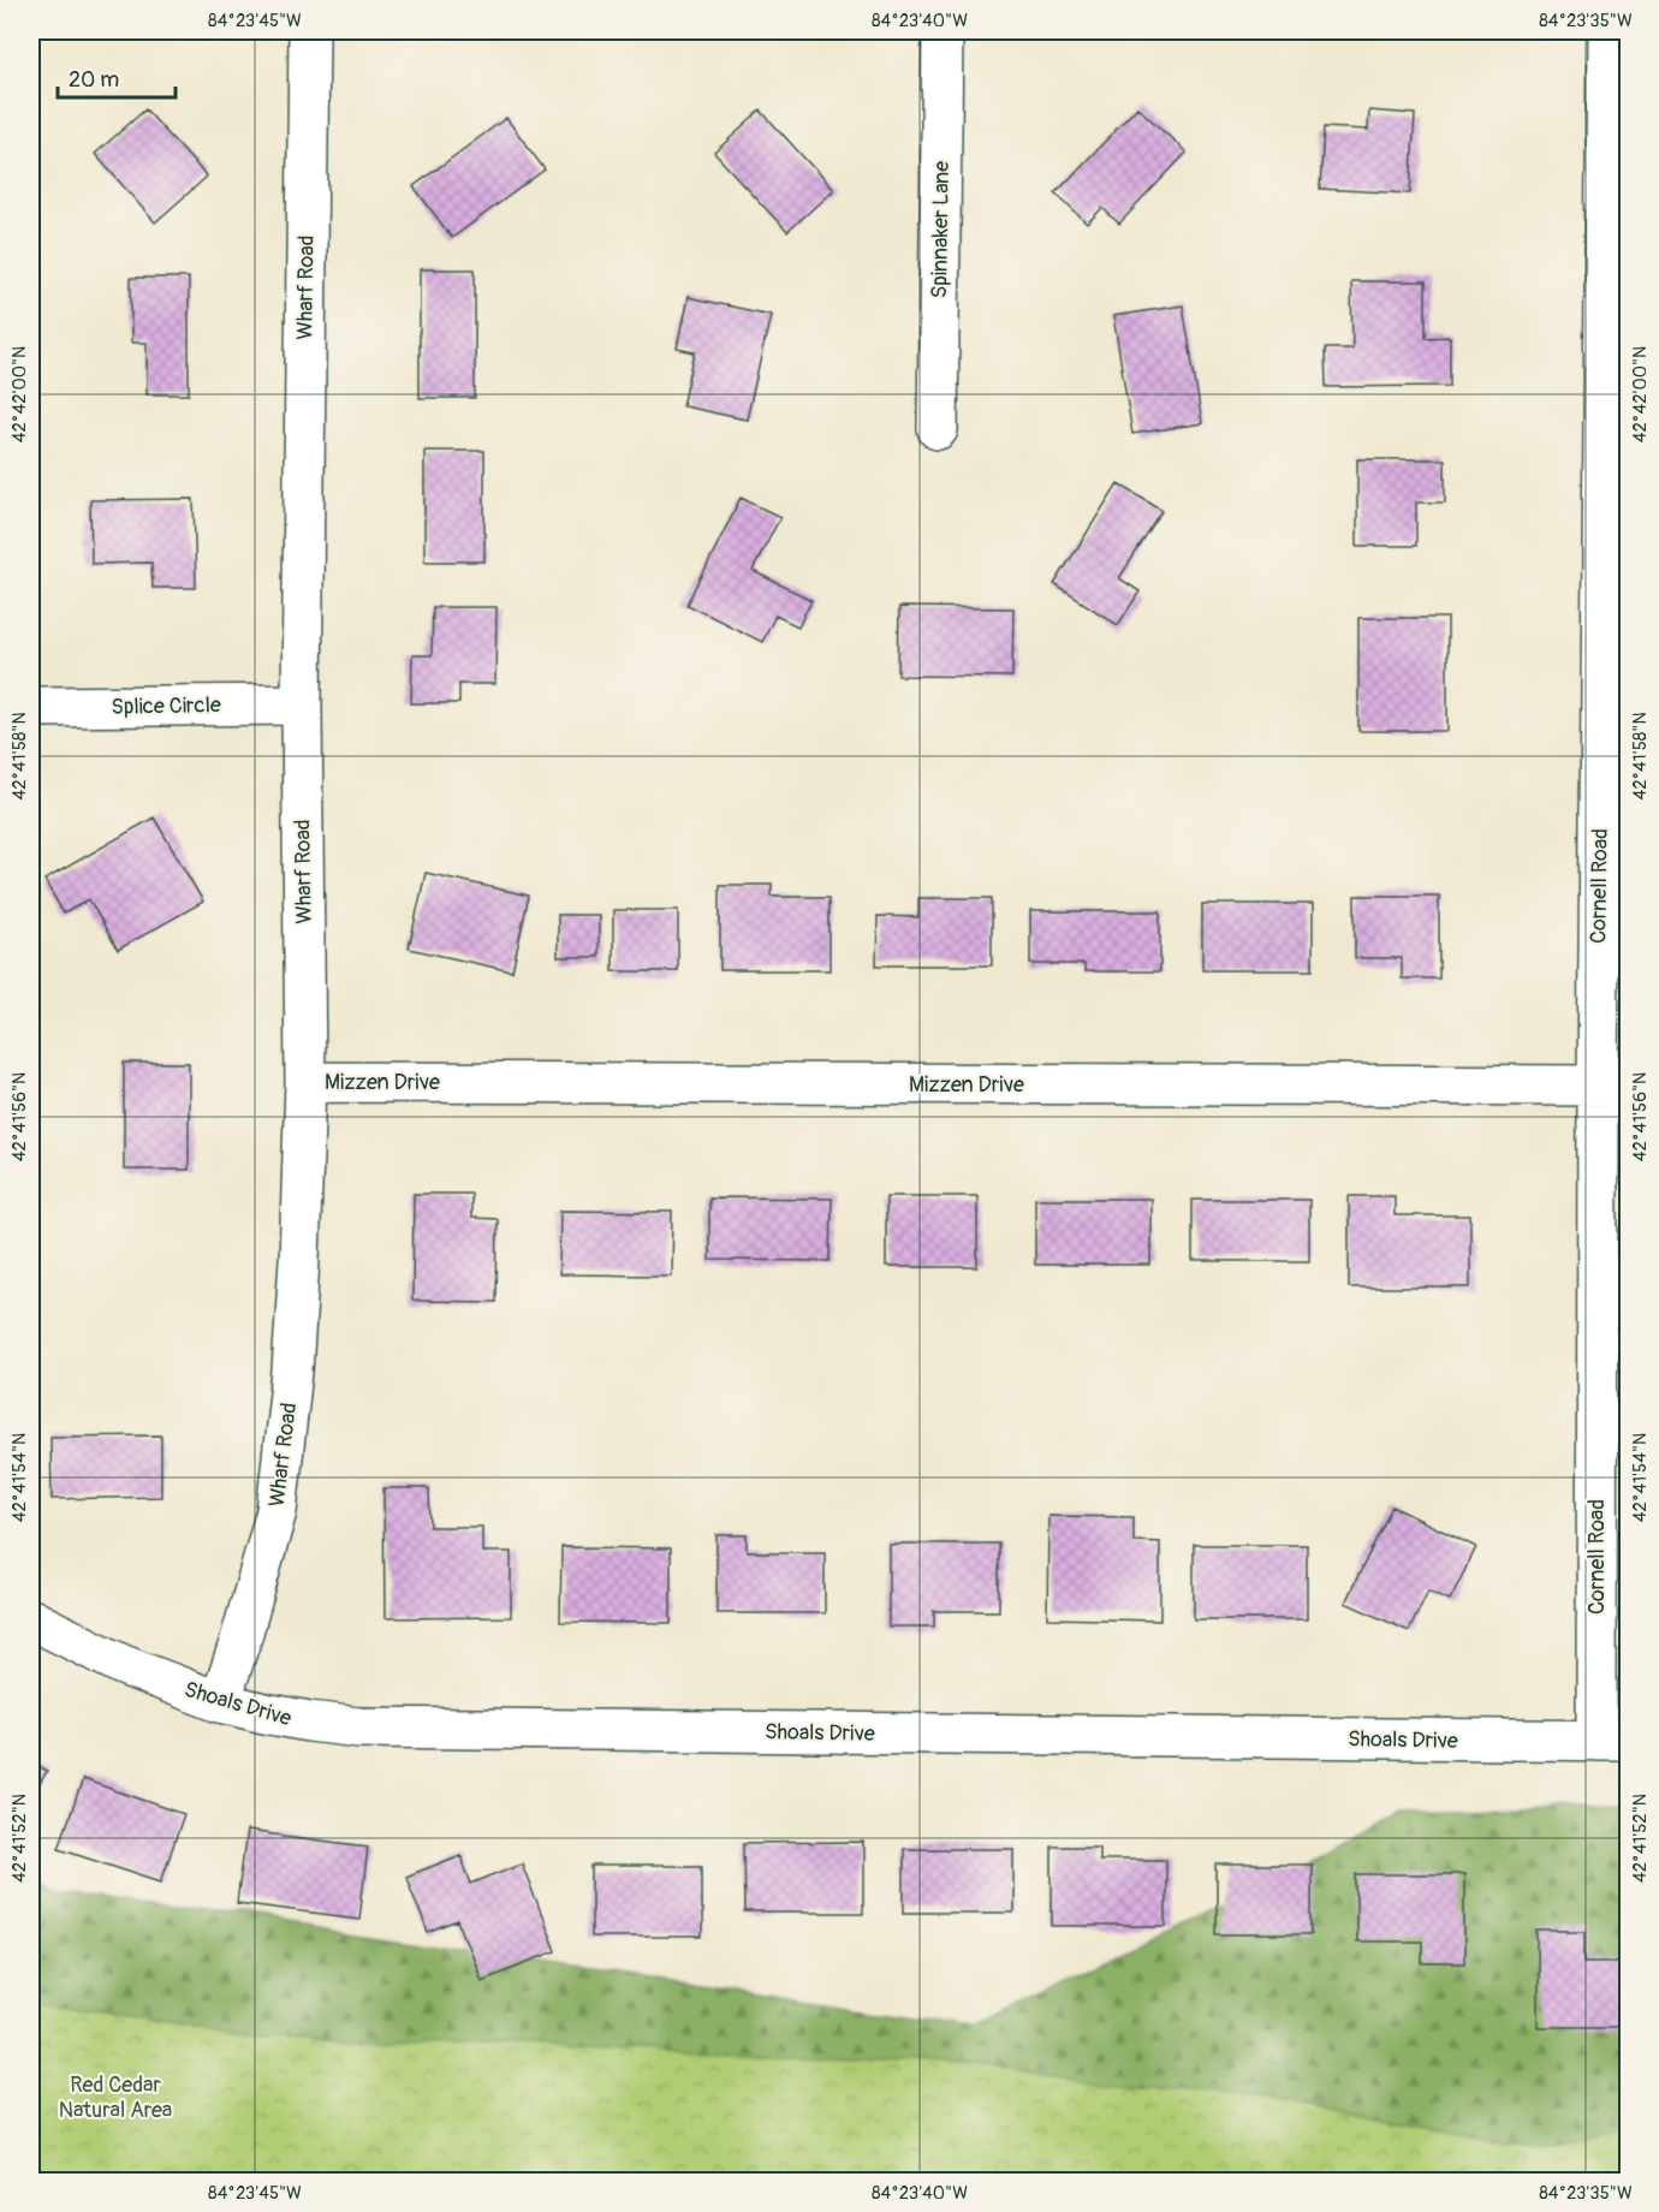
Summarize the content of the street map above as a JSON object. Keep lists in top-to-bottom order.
{
  "streets": {
    "street": [
      "Spinnaker Lane",
      "Wharf Road",
      "Splice Circle",
      "Cornell Road",
      "Mizzen Drive",
      "Shoals Drive"
    ]
  },
  "crossings": [
    ["Wharf Road", "Splice Circle"],
    ["Wharf Road", "Mizzen Drive"],
    ["Wharf Road", "Shoals Drive"],
    ["Cornell Road", "Mizzen Drive"],
    ["Cornell Road", "Shoals Drive"]
  ],
  "parks": ["Red Cedar Natural Area"],
  "scale_bar": "20 m",
  "coordinates": [
    "84°23'45\"W",
    "84°23'40\"W",
    "84°23'35\"W",
    "42°42'00\"N",
    "42°41'58\"N",
    "42°41'56\"N",
    "42°41'54\"N",
    "42°41'52\"N"
  ]
}
